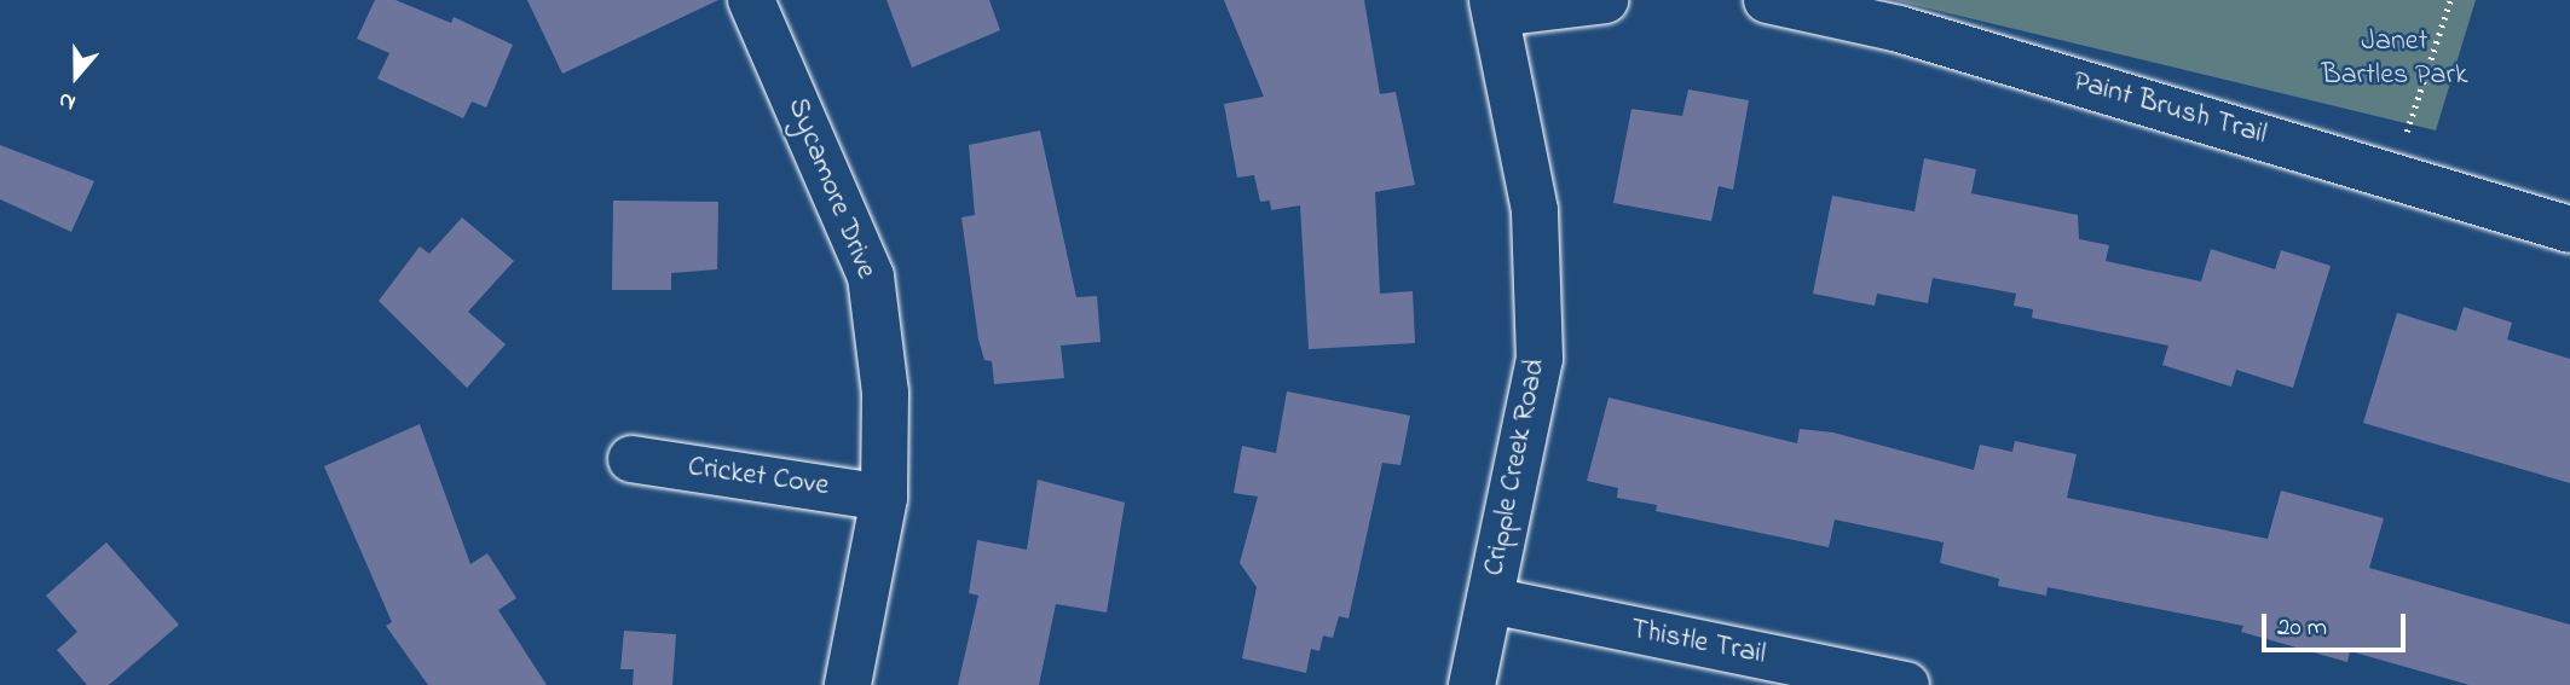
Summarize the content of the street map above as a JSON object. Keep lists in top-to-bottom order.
{
  "streets": {
    "street": [
      "Paint Brush Trail",
      "Sycamore Drive",
      "Cripple Creek Road",
      "Cricket Cove",
      "Thistle Trail"
    ]
  },
  "crossings": [
    ["Sycamore Drive", "Cricket Cove"],
    ["Cripple Creek Road", "Thistle Trail"]
  ],
  "parks": ["Janet Bartles Park"],
  "scale_bar": "20 m",
  "north": "bottom"
}
